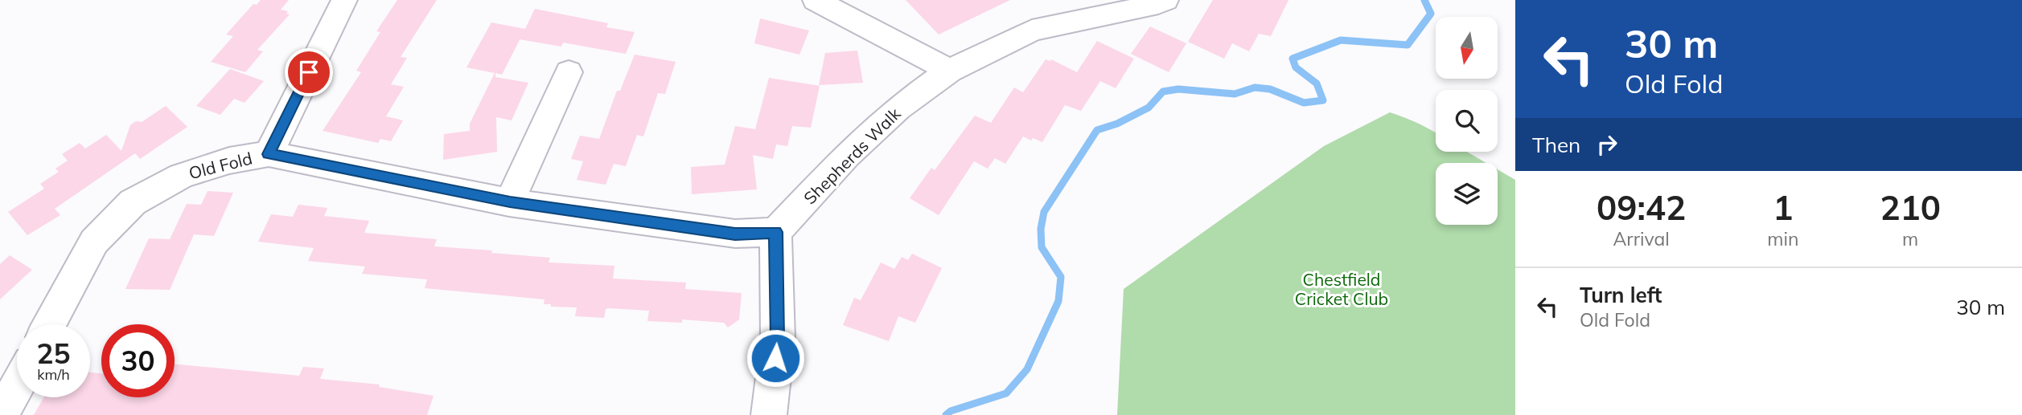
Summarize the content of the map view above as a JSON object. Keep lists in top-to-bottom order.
{
  "streets": {
    "street": ["Shepherds Walk", "Old Fold"]
  },
  "crossings": [
    ["Shepherds Walk", "Old Fold"]
  ],
  "parks": ["Chestfield Cricket Club"],
  "north": "bottom",
  "page": {
    "turn": ["30 m", "Old Fold"],
    "then": "Then",
    "eta": [
      "09:42",
      "Arrival",
      "1",
      "min",
      "210",
      "m"
    ],
    "list": [
      {
        "name": "Turn left",
        "note": "Old Fold",
        "value": "30 m"
      }
    ],
    "speed": "25 km/h",
    "limit": "30"
  }
}
